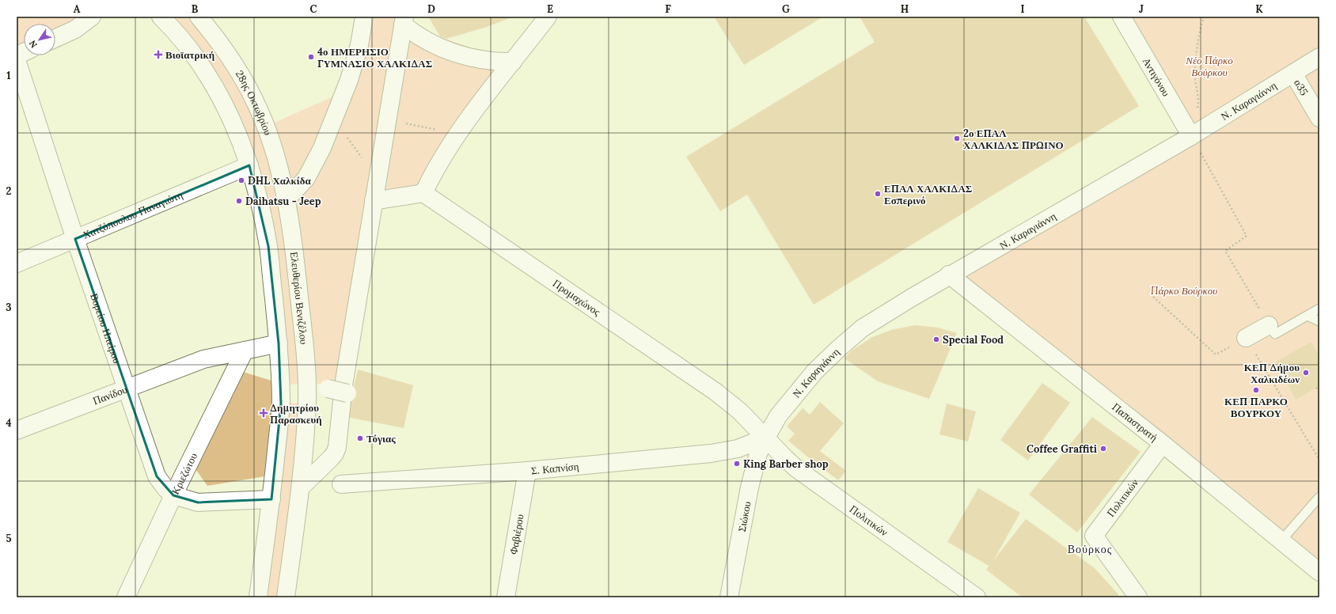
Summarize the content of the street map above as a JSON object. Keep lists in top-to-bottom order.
{
  "streets": {
    "street": [
      "Αντιγόνου",
      "α35",
      "Ν. Καραγιάννη",
      "28ης Οκτωβρίου",
      "Χατζόπουλου Παναγιώτη",
      "Προμαχώνος",
      "Ελευθερίου Βενιζέλου",
      "Βορείου Ηπείρου",
      "Πανίδου",
      "Παπαστρατή",
      "Σ. Καπνίση",
      "Κριεζώτου",
      "Πολιτικών",
      "Σιώκου",
      "Φαβιέρου"
    ]
  },
  "crossings": [
    ["Αντιγόνου", "Ν. Καραγιάννη"],
    ["α35", "Ν. Καραγιάννη"],
    ["Ν. Καραγιάννη", "Προμαχώνος"],
    ["Ν. Καραγιάννη", "Παπαστρατή"],
    ["Ν. Καραγιάννη", "Σ. Καπνίση"],
    ["Ν. Καραγιάννη", "Πολιτικών"],
    ["Ν. Καραγιάννη", "Σιώκου"],
    ["28ης Οκτωβρίου", "Ελευθερίου Βενιζέλου"],
    ["Χατζόπουλου Παναγιώτη", "Βορείου Ηπείρου"],
    ["Προμαχώνος", "Σ. Καπνίση"],
    ["Προμαχώνος", "Πολιτικών"],
    ["Προμαχώνος", "Σιώκου"],
    ["Βορείου Ηπείρου", "Πανίδου"],
    ["Βορείου Ηπείρου", "Κριεζώτου"],
    ["Πανίδου", "Κριεζώτου"],
    ["Παπαστρατή", "Πολιτικών"],
    ["Σ. Καπνίση", "Πολιτικών"],
    ["Σ. Καπνίση", "Σιώκου"],
    ["Σ. Καπνίση", "Φαβιέρου"],
    ["Πολιτικών", "Σιώκου"]
  ],
  "districts": ["Βούρκος"],
  "parks": ["Νέο Πάρκο Βούρκου", "Πάρκο Βούρκου"],
  "places": {
    "health": ["Βιοϊατρική", "Δημητρίου Παρασκευή"],
    "other": [
      "4ο ΗΜΕΡΗΣΙΟ ΓΥΜΝΑΣΙΟ ΧΑΛΚΙΔΑΣ",
      "2ο ΕΠΑΛ ΧΑΛΚΙΔΑΣ ΠΡΩΙΝΟ",
      "DHL Χαλκίδα",
      "ΕΠΑΛ ΧΑΛΚΙΔΑΣ Εσπερινό",
      "Daihatsu - Jeep",
      "Special Food",
      "ΚΕΠ Δήμου Χαλκιδέων",
      "ΚΕΠ ΠΑΡΚΟ ΒΟΥΡΚΟΥ",
      "Τόγιας",
      "Coffee Graffiti",
      "King Barber shop"
    ]
  },
  "north": "bottom left",
  "grid": {
    "columns": [
      "A",
      "B",
      "C",
      "D",
      "E",
      "F",
      "G",
      "H",
      "I",
      "J",
      "K"
    ],
    "rows": [
      "1",
      "2",
      "3",
      "4",
      "5"
    ]
  }
}
